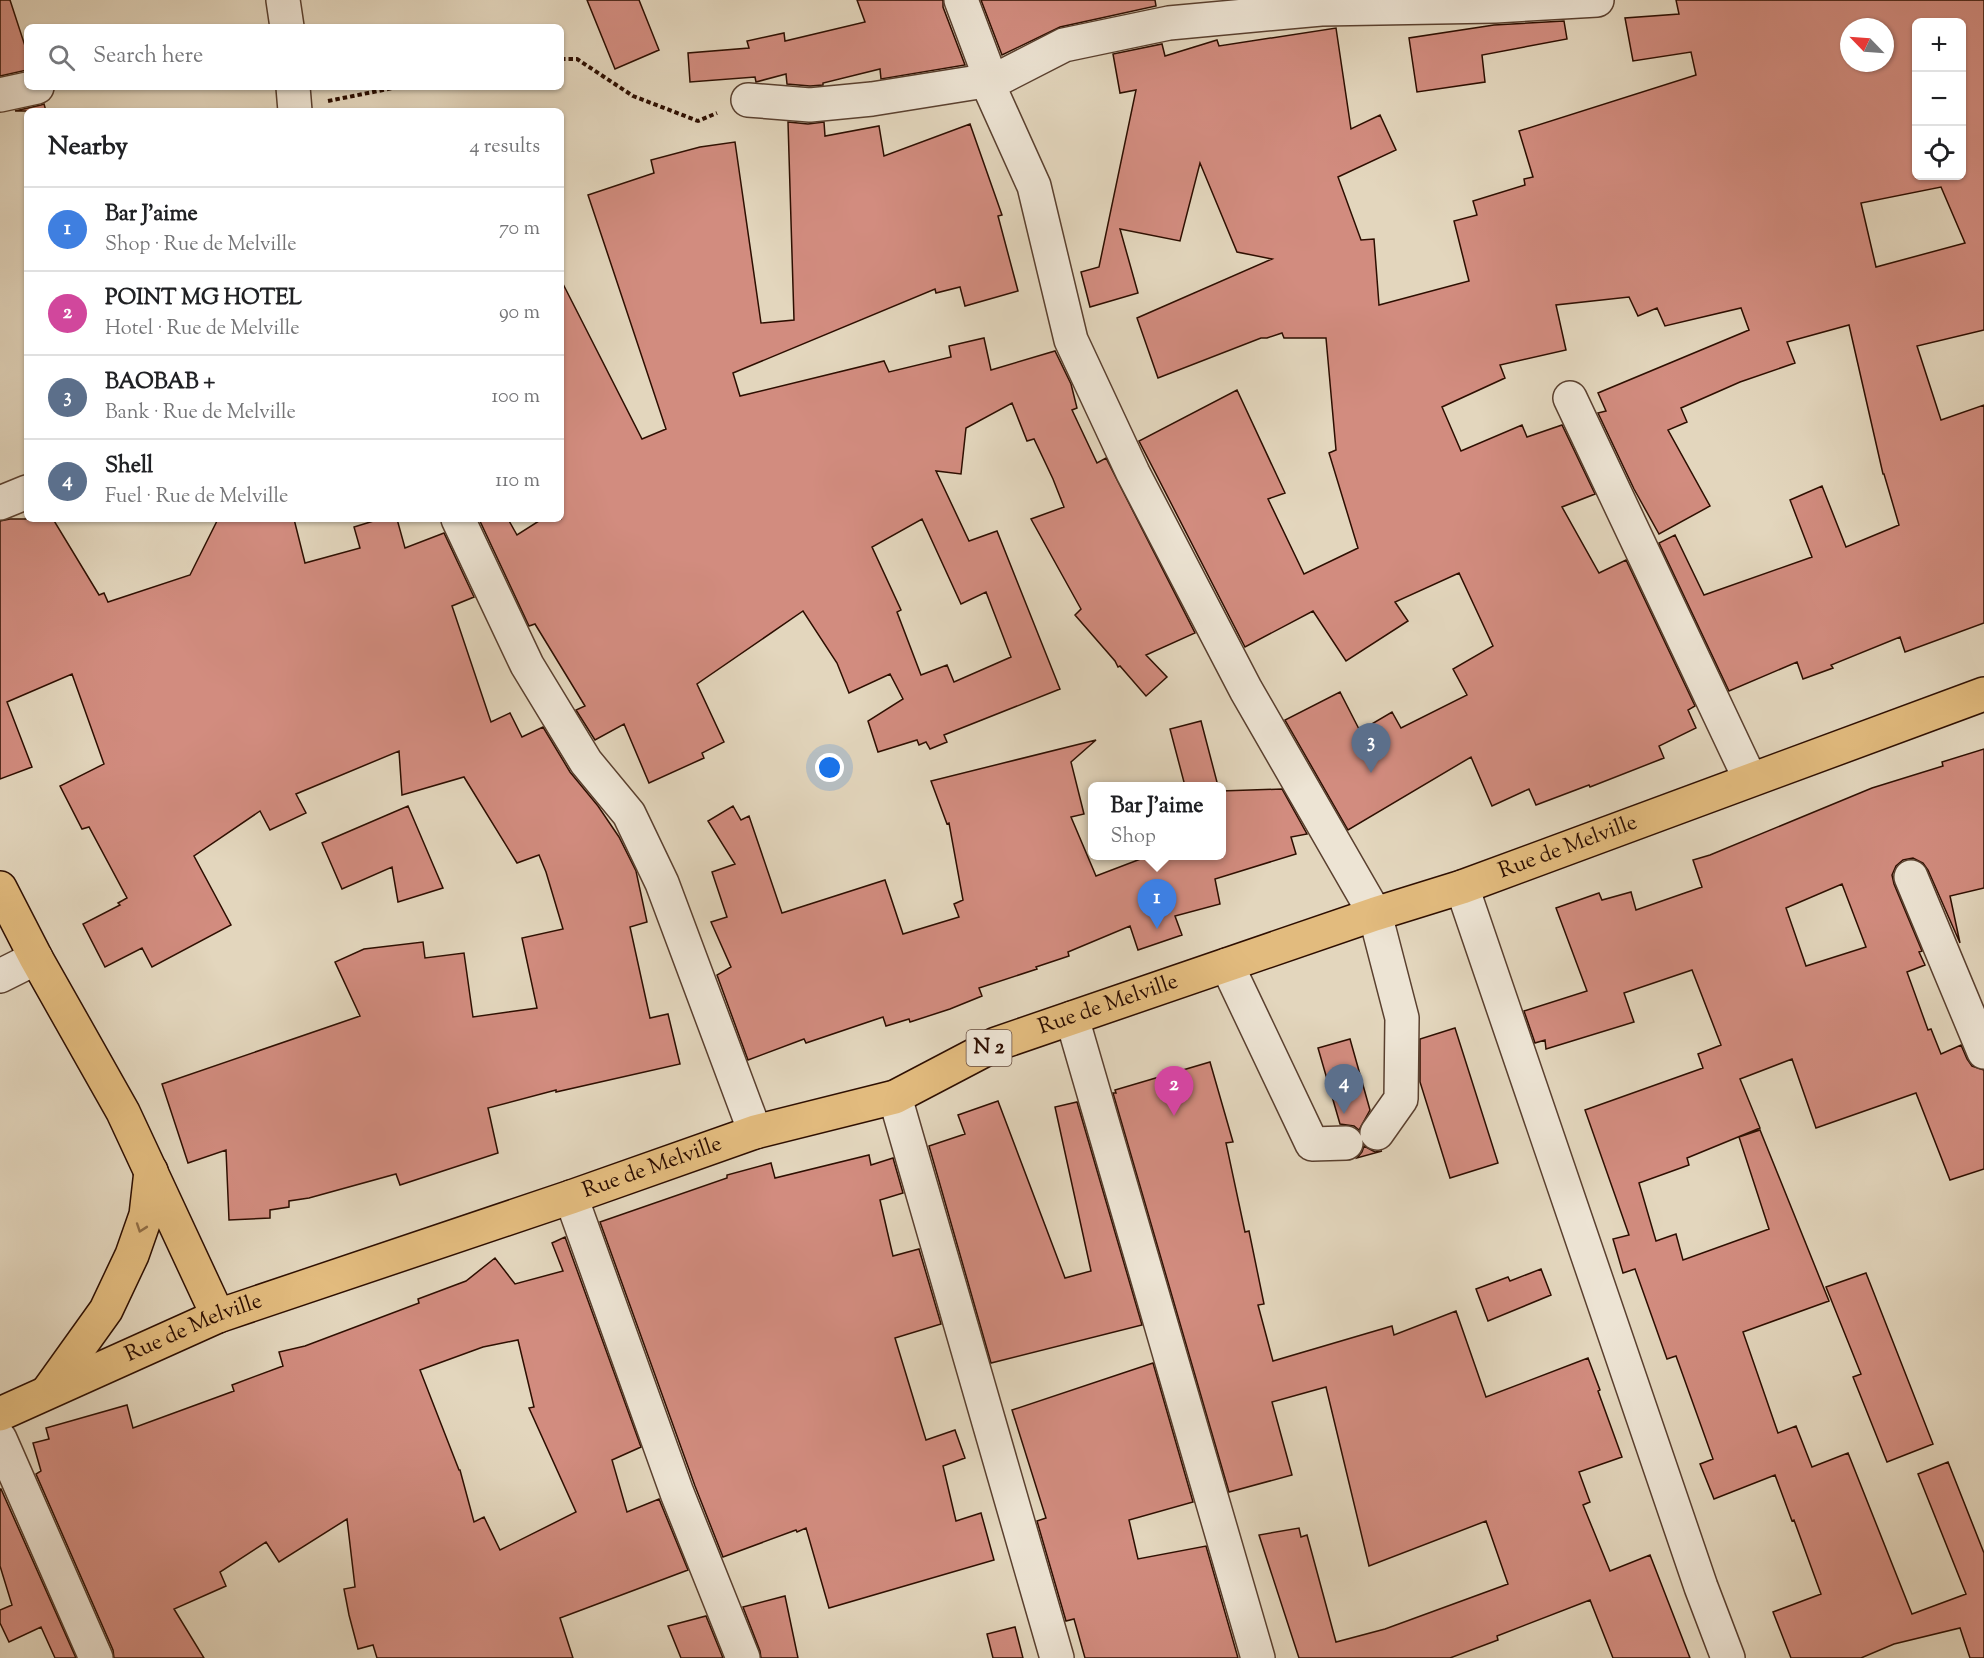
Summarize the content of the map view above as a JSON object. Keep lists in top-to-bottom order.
{
  "streets": {
    "main road": ["Rue de Melville", "N 2"]
  },
  "north": "top left",
  "page": {
    "map_buttons": ["+", "−"],
    "search": "Search here",
    "heading": ["Nearby", "4 results"],
    "list": [
      {
        "mark": "1",
        "name": "Bar J'aime",
        "note": "Shop · Rue de Melville",
        "value": "70 m"
      },
      {
        "mark": "2",
        "name": "POINT MG HOTEL",
        "note": "Hotel · Rue de Melville",
        "value": "90 m"
      },
      {
        "mark": "3",
        "name": "BAOBAB +",
        "note": "Bank · Rue de Melville",
        "value": "100 m"
      },
      {
        "mark": "4",
        "name": "Shell",
        "note": "Fuel · Rue de Melville",
        "value": "110 m"
      }
    ],
    "pins": [
      "3",
      "1",
      "4",
      "2"
    ],
    "popup": ["Bar J'aime", "Shop"]
  }
}
